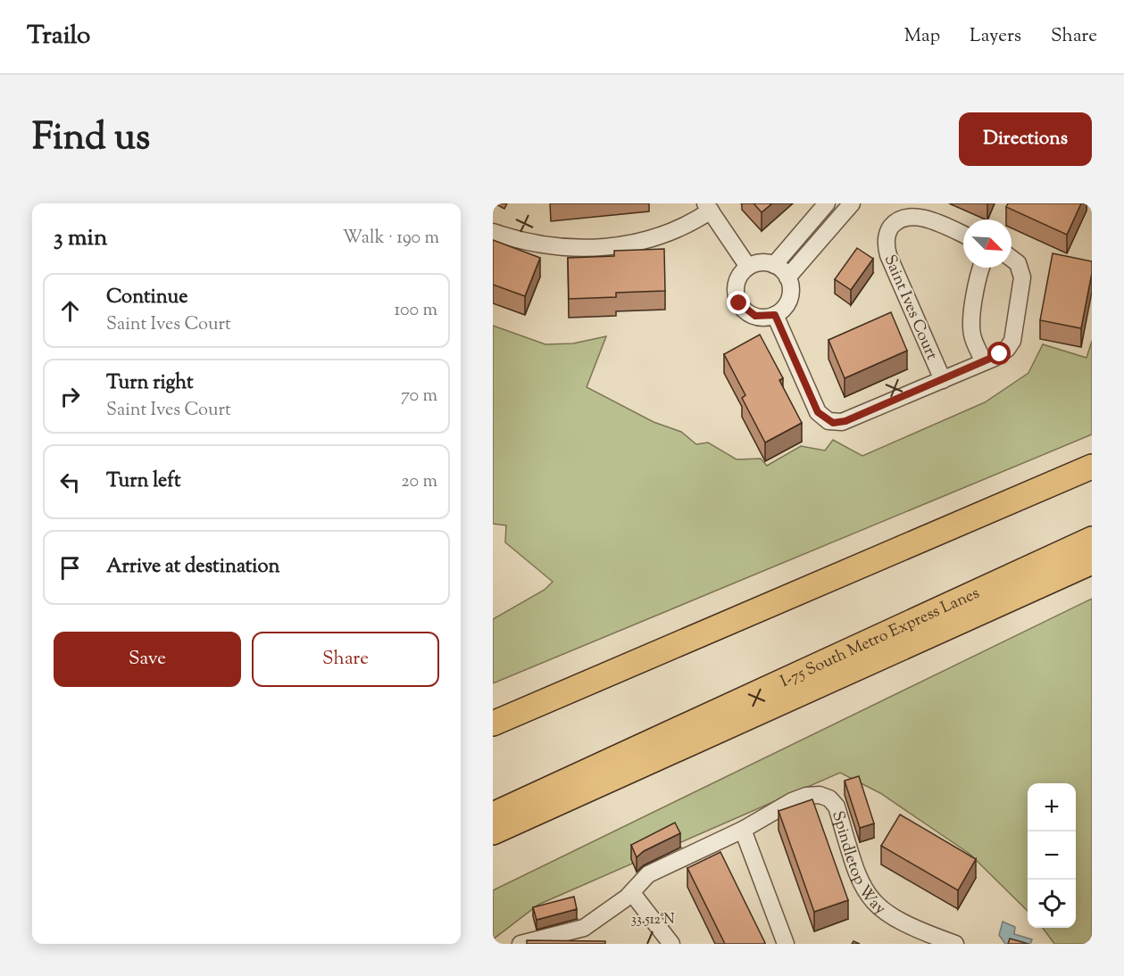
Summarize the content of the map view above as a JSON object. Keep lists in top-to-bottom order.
{
  "streets": {
    "highway": ["I-75 South Metro Express Lanes"],
    "street": ["Saint Ives Court", "Spindletop Way"]
  },
  "north": "bottom right",
  "page": {
    "header": "Trailo",
    "nav": ["Map", "Layers", "Share"],
    "title": "Find us",
    "buttons": [
      "Directions",
      ["Save", "Share"]
    ],
    "heading": ["3 min", "Walk · 190 m"],
    "list": [
      ["Continue", "Saint Ives Court", "100 m"],
      ["Turn right", "Saint Ives Court", "70 m"],
      ["Turn left", "20 m"],
      "Arrive at destination"
    ],
    "map_buttons": ["+", "−"]
  },
  "coordinates": ["33.512°N"]
}
